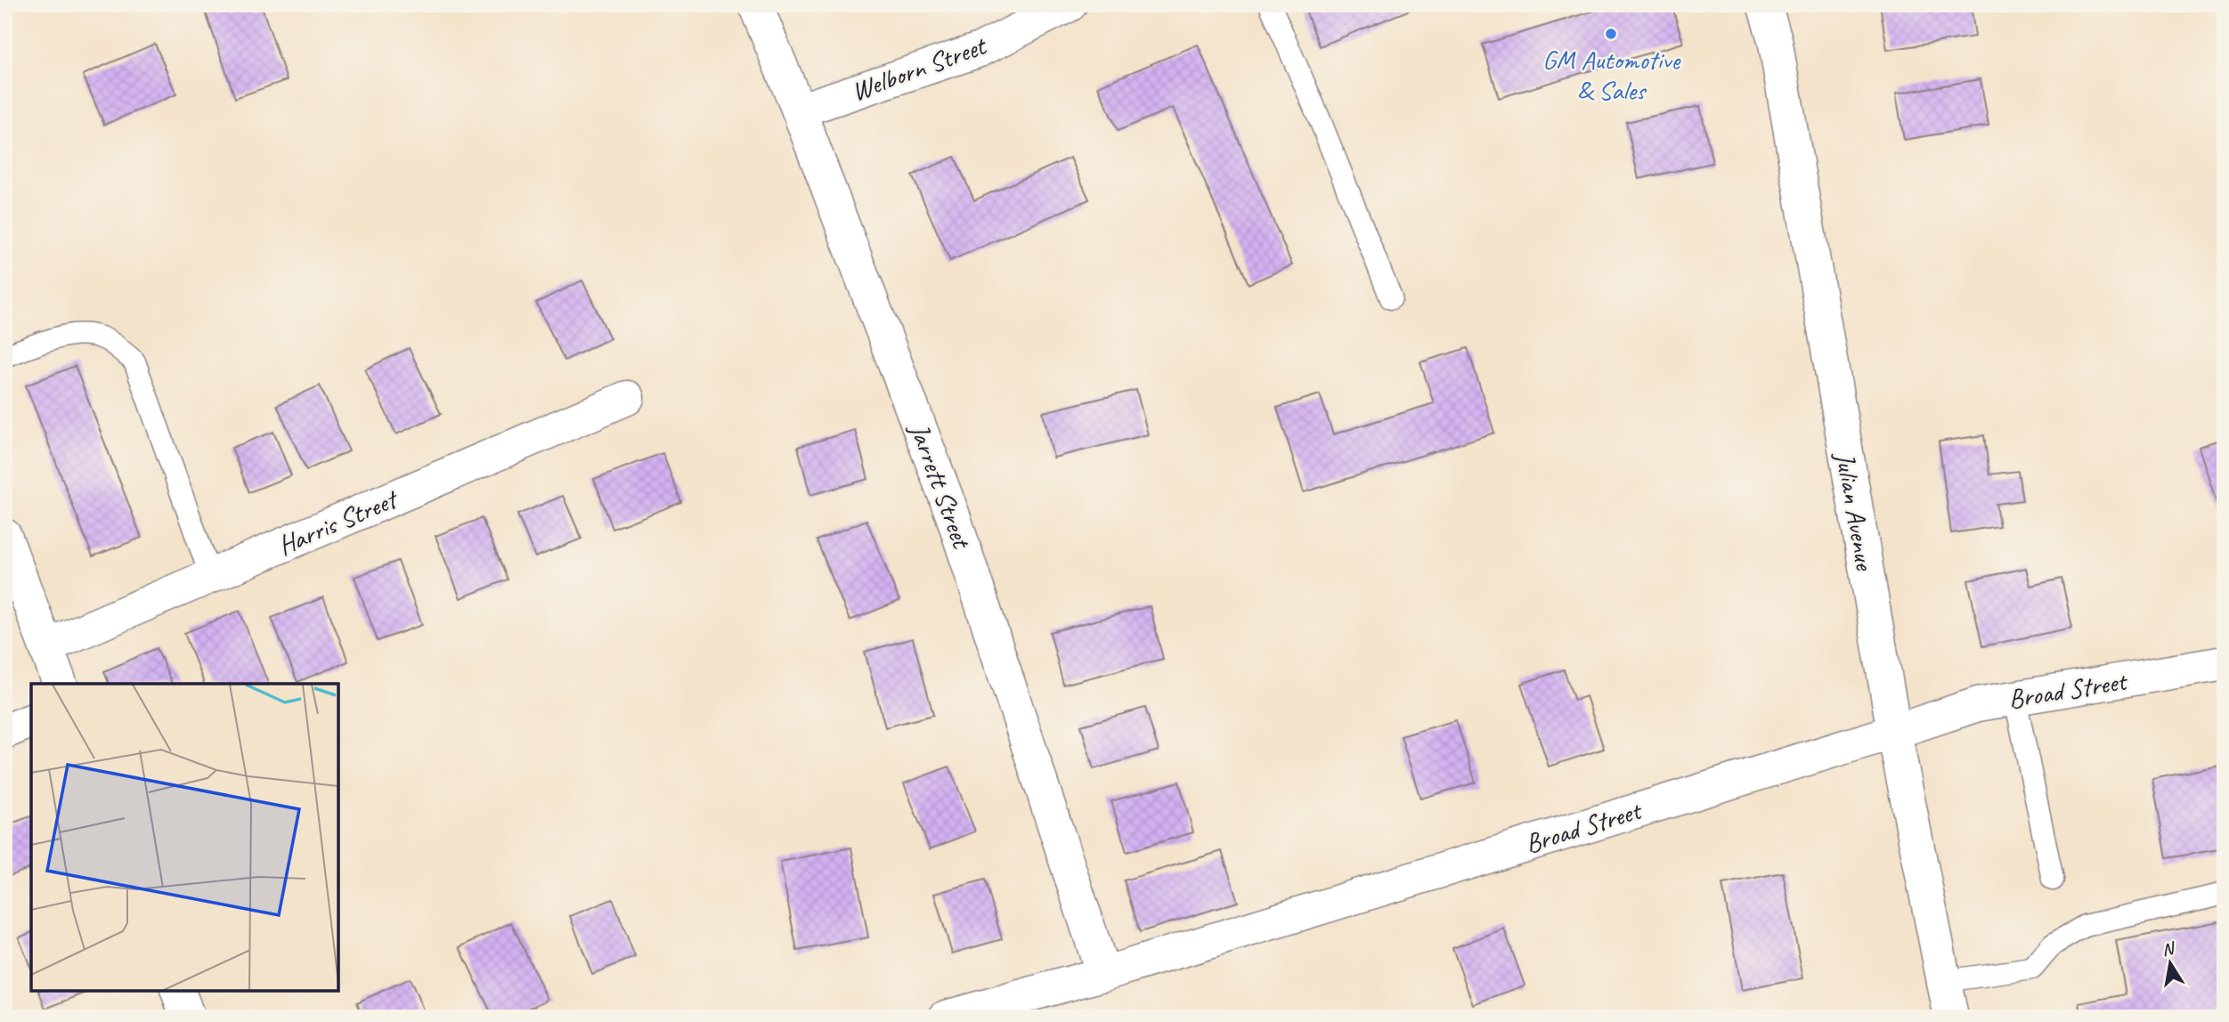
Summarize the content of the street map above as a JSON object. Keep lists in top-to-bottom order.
{
  "streets": {
    "street": [
      "Welborn Street",
      "Jarrett Street",
      "Julian Avenue",
      "Harris Street",
      "Broad Street"
    ]
  },
  "crossings": [
    ["Welborn Street", "Jarrett Street"],
    ["Jarrett Street", "Broad Street"],
    ["Julian Avenue", "Broad Street"]
  ],
  "places": ["GM Automotive & Sales"],
  "north": "top"
}
